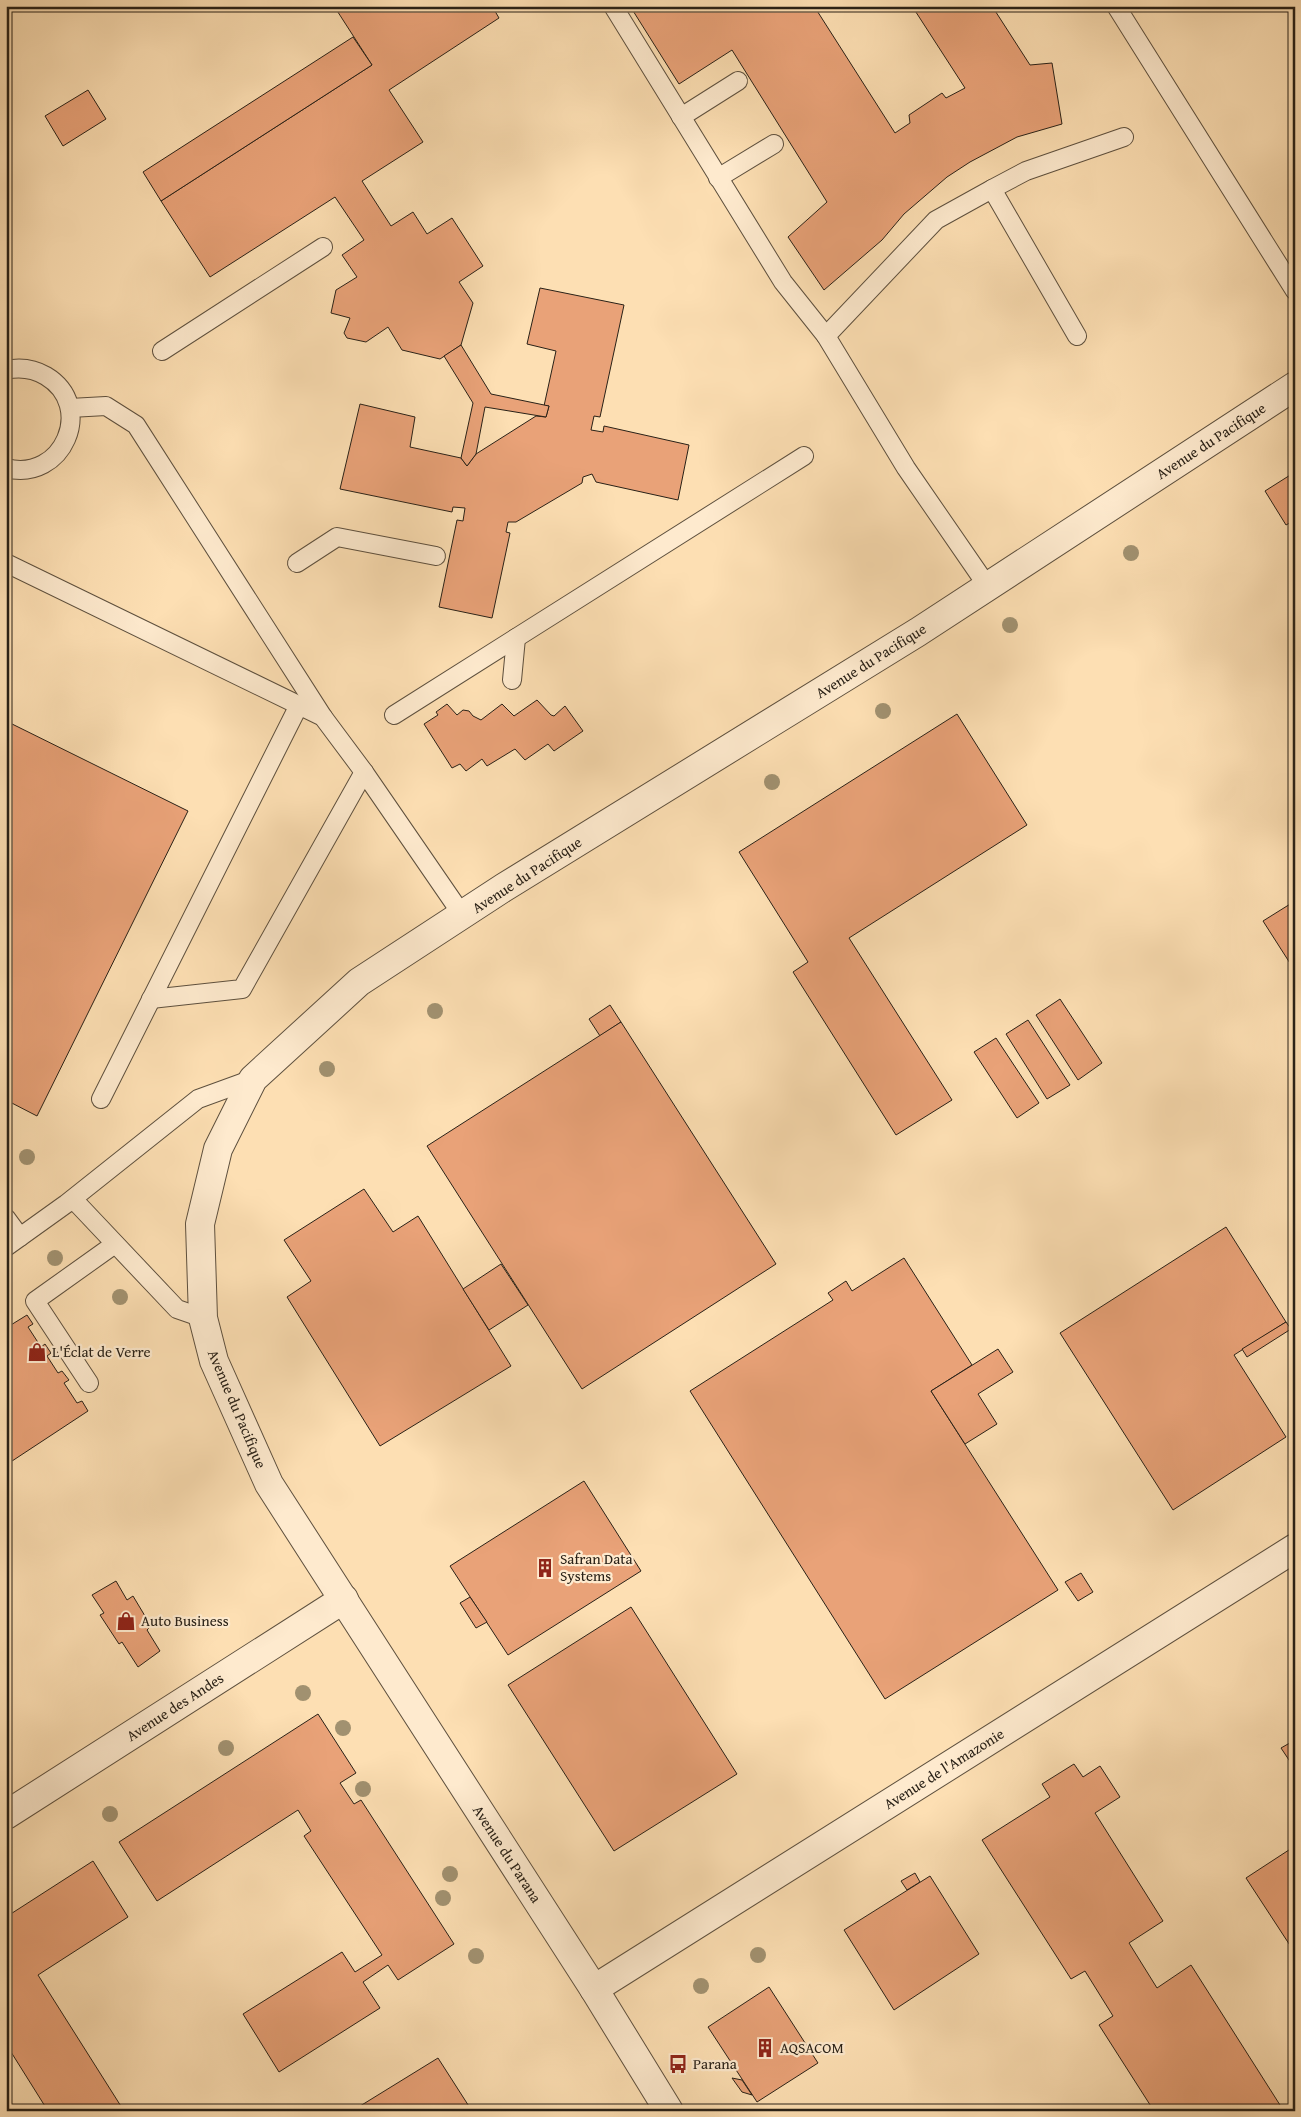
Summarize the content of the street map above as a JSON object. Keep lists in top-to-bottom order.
{
  "streets": {
    "street": [
      "Avenue du Pacifique",
      "Avenue des Andes",
      "Avenue de l'Amazonie",
      "Avenue du Parana"
    ]
  },
  "crossings": [
    ["Avenue du Pacifique", "Avenue des Andes"],
    ["Avenue du Pacifique", "Avenue du Parana"],
    ["Avenue des Andes", "Avenue du Parana"],
    ["Avenue de l'Amazonie", "Avenue du Parana"]
  ],
  "places": {
    "shop": ["L'Éclat de Verre", "Auto Business"],
    "building": ["Safran Data Systems", "AQSACOM"],
    "bus stop": ["Parana"]
  }
}
